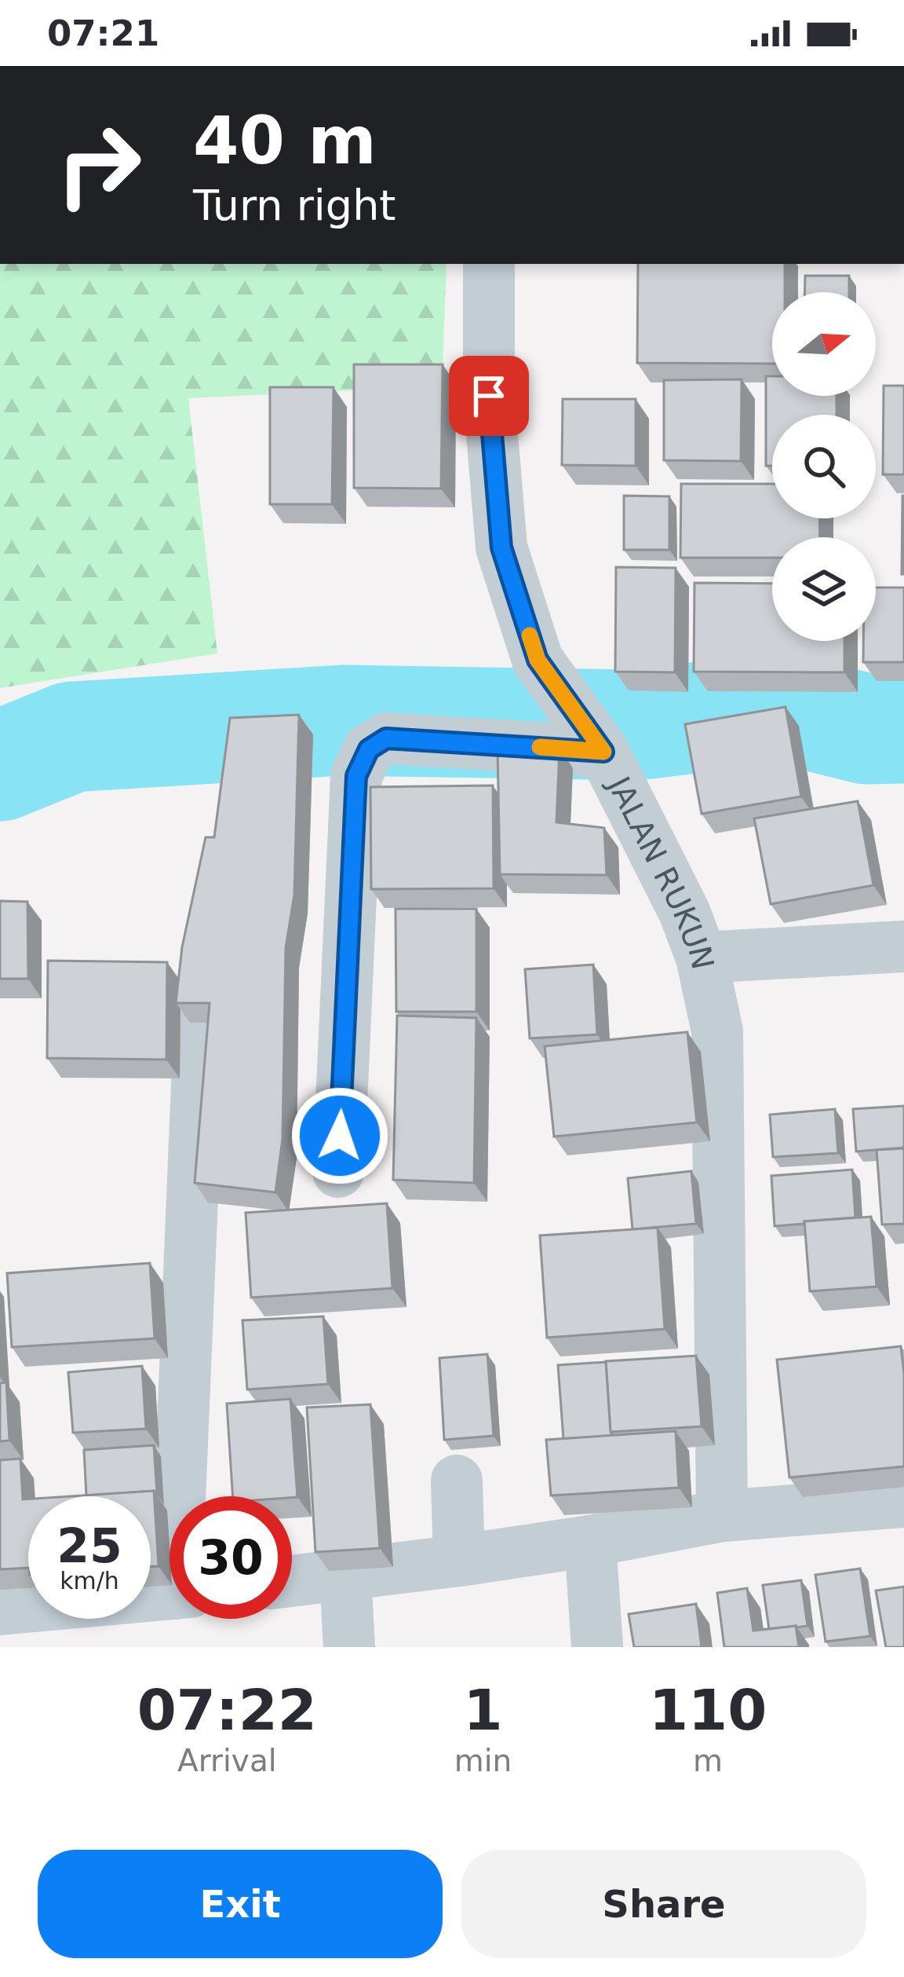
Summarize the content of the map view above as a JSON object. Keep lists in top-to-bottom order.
{
  "streets": {
    "street": ["JALAN RUKUN"]
  },
  "north": "right",
  "page": {
    "status": "07:21",
    "turn": ["40 m", "Turn right"],
    "speed": "25 km/h",
    "limit": "30",
    "eta": [
      "07:22",
      "Arrival",
      "1",
      "min",
      "110",
      "m"
    ],
    "buttons": ["Exit", "Share"]
  }
}
